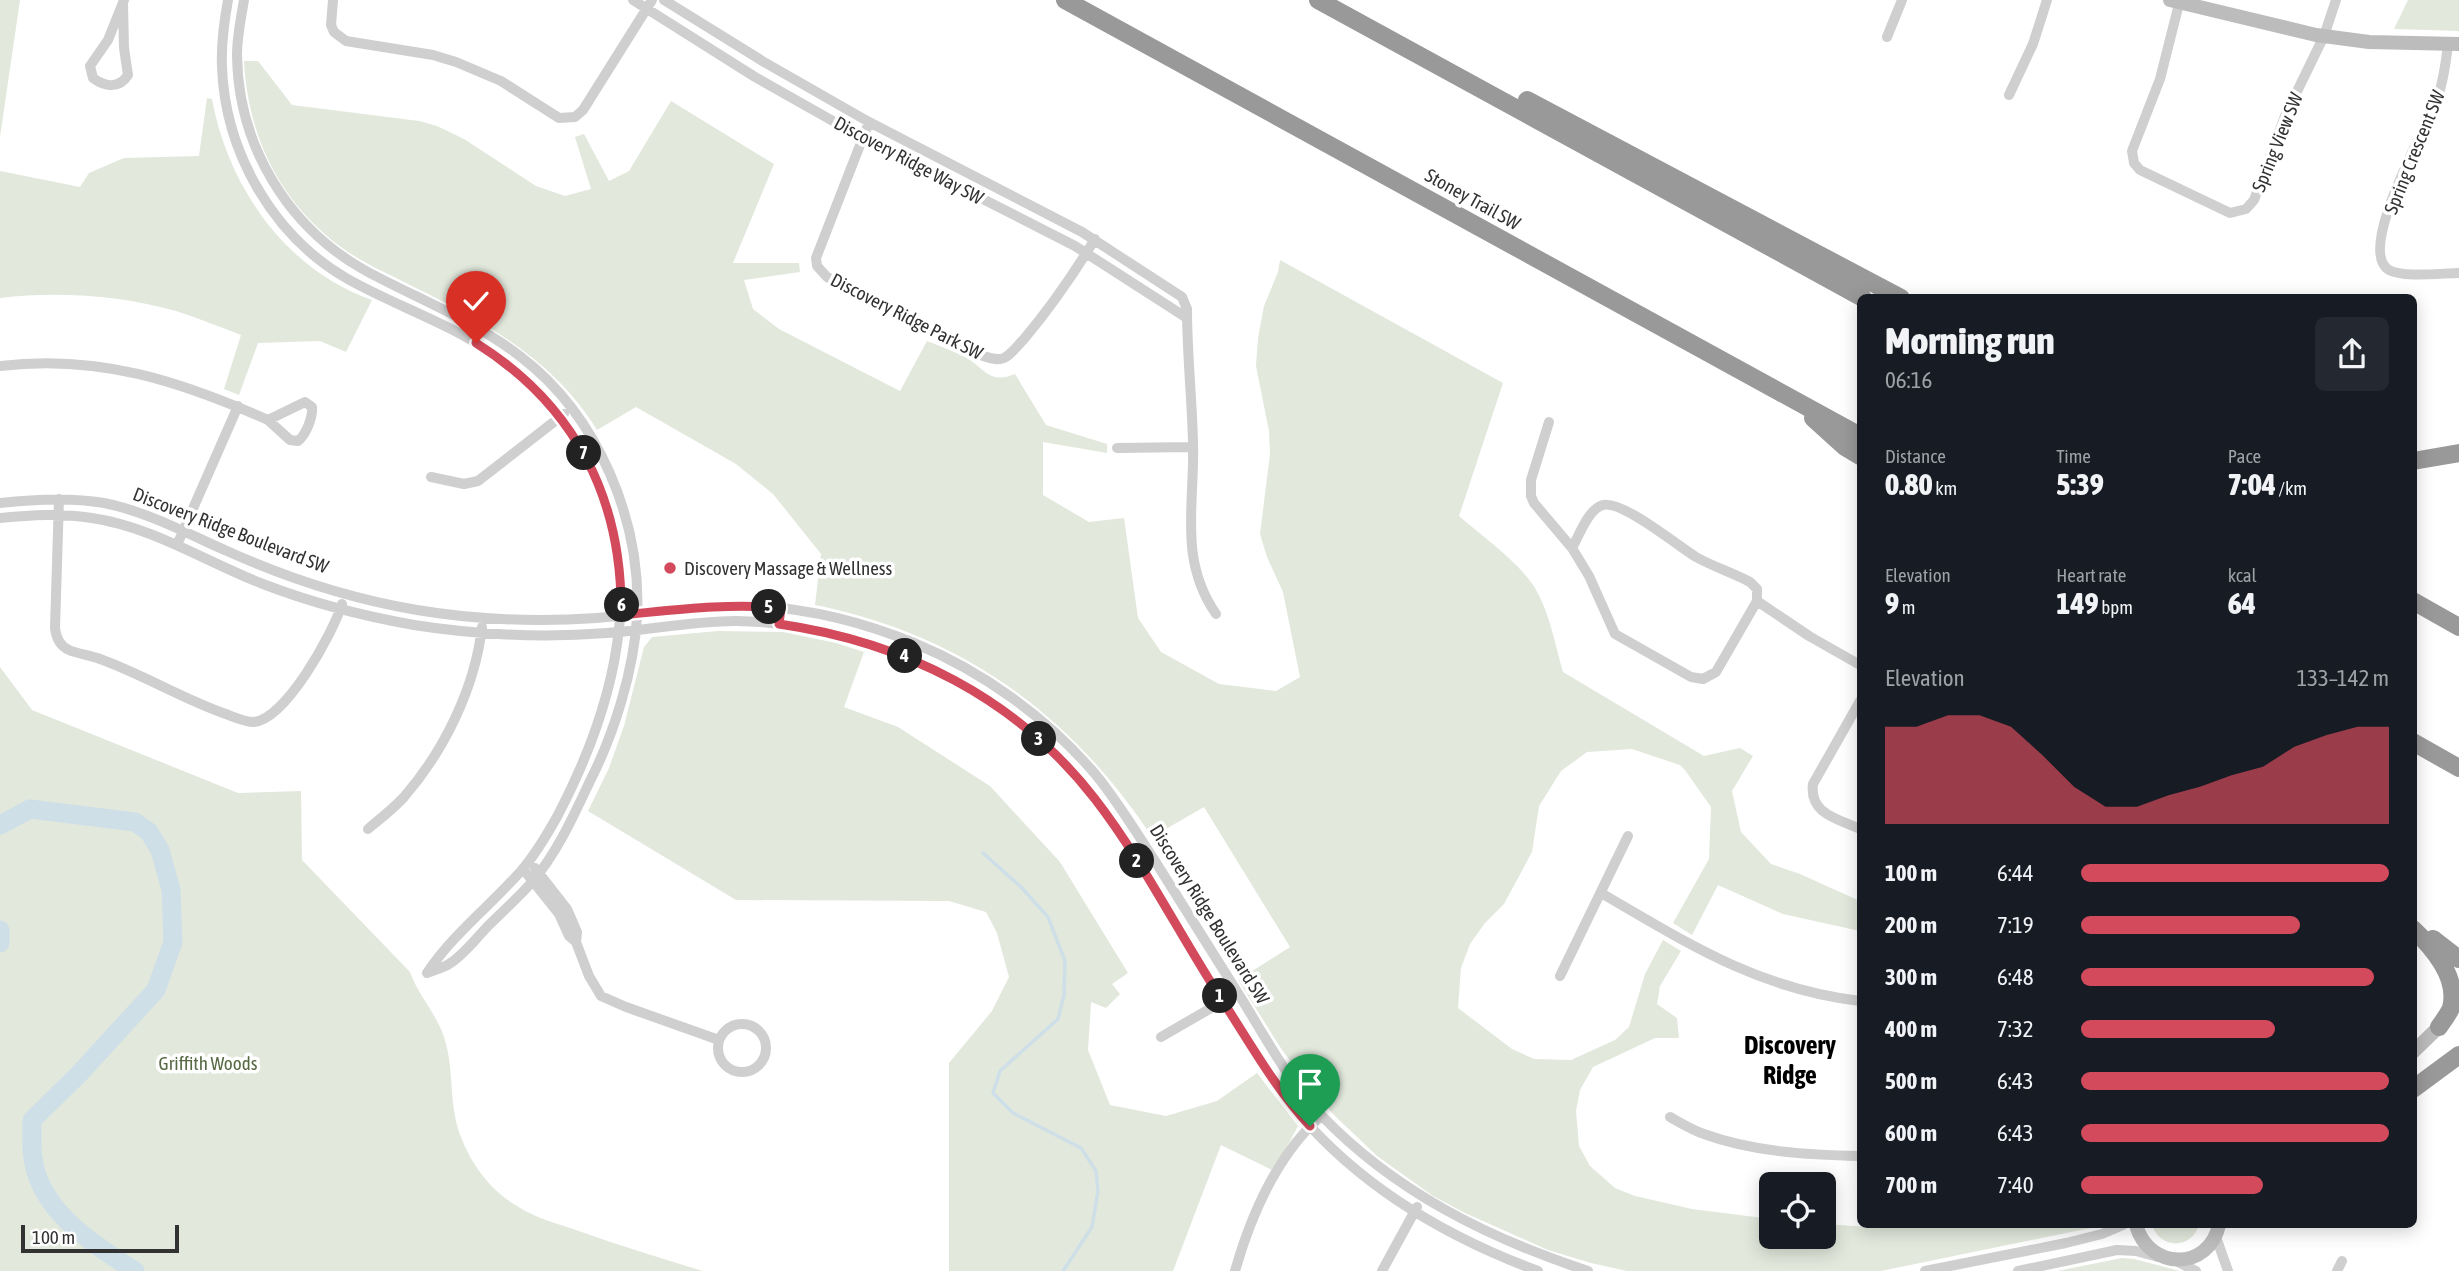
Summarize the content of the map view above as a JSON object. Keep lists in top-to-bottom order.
{
  "streets": {
    "highway": ["Stoney Trail SW"],
    "street": [
      "Spring View SW",
      "Spring Crescent SW",
      "Discovery Ridge Way SW",
      "Discovery Ridge Park SW",
      "Discovery Ridge Boulevard SW"
    ]
  },
  "crossings": [
    ["Discovery Ridge Way SW", "Discovery Ridge Park SW"]
  ],
  "districts": ["Discovery Ridge"],
  "parks": ["Griffith Woods"],
  "places": ["Discovery Massage & Wellness"],
  "scale_bar": "100 m",
  "page": {
    "heading": ["Morning run", "06:16"],
    "stats": [
      ["Distance", "0.80 km"],
      ["Time", "5:39"],
      ["Pace", "7:04 /km"],
      ["Elevation", "9 m"],
      ["Heart rate", "149 bpm"],
      ["kcal", "64"]
    ],
    "pins": [
      "7",
      "6",
      "5",
      "4",
      "3",
      "2",
      "1"
    ],
    "chart": ["Elevation", "133–142 m"],
    "list": [
      {
        "name": "100 m",
        "note": "6:44"
      },
      {
        "name": "200 m",
        "note": "7:19"
      },
      {
        "name": "300 m",
        "note": "6:48"
      },
      {
        "name": "400 m",
        "note": "7:32"
      },
      {
        "name": "500 m",
        "note": "6:43"
      },
      {
        "name": "600 m",
        "note": "6:43"
      },
      {
        "name": "700 m",
        "note": "7:40"
      }
    ],
    "scale": "100 m"
  }
}
